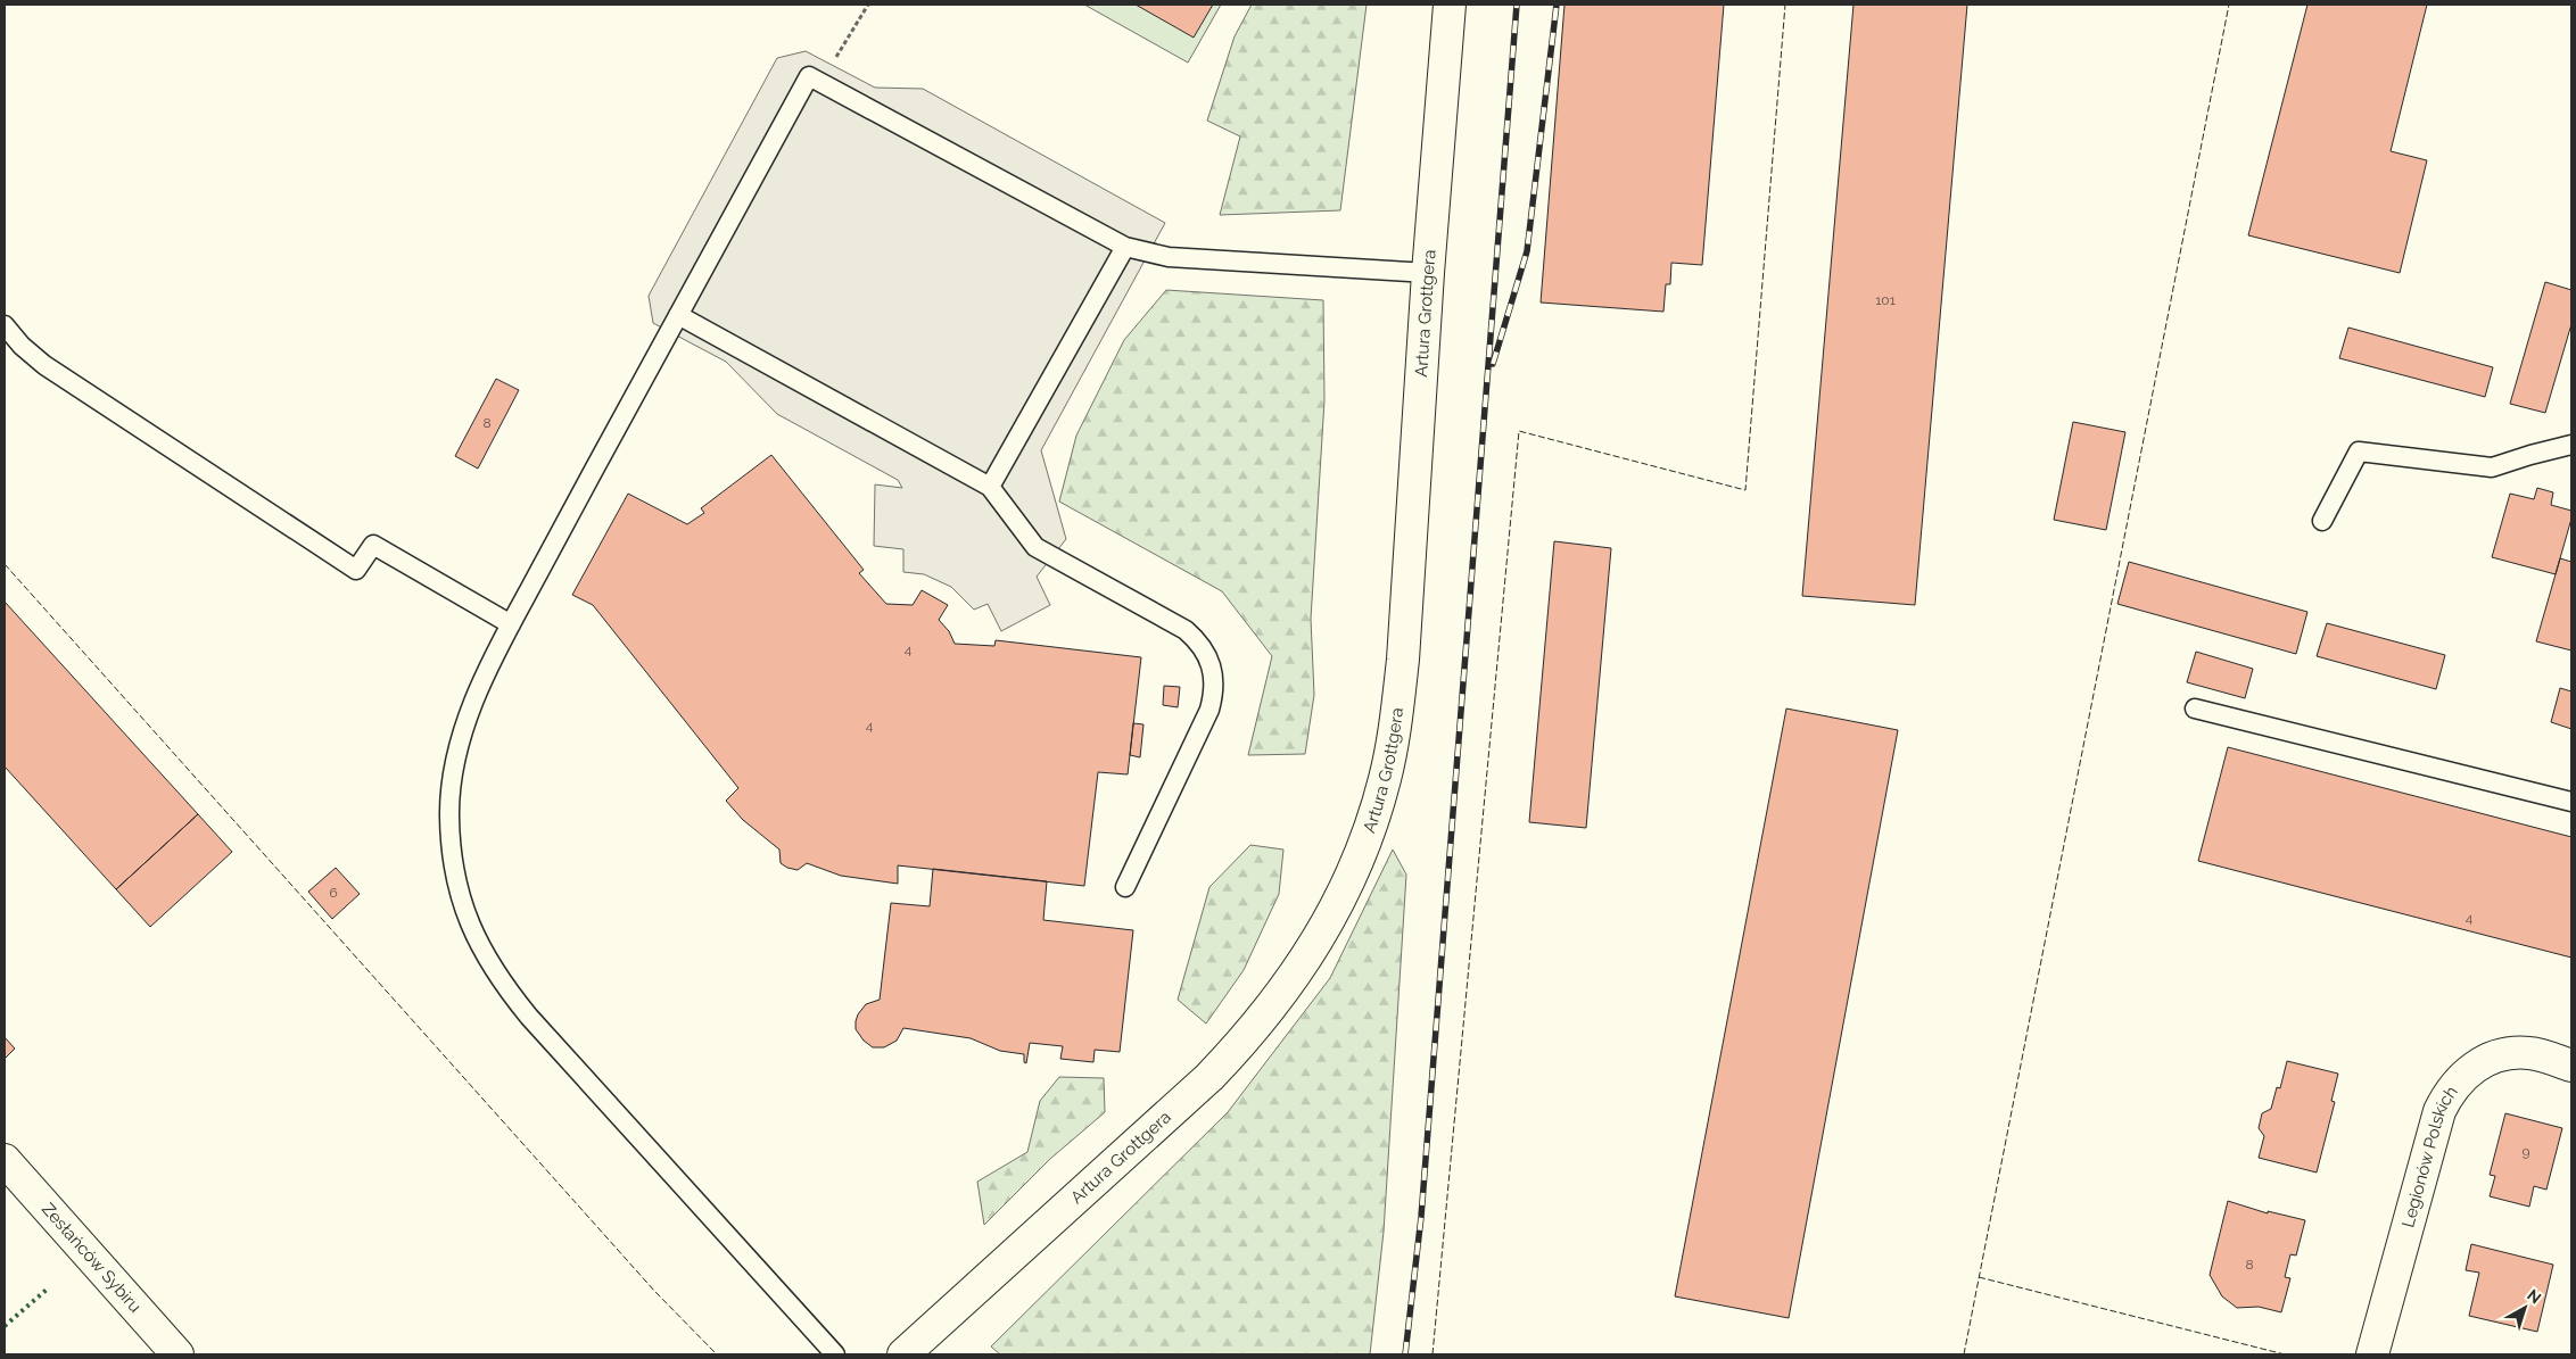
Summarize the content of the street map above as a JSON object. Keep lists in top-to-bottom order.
{
  "streets": {
    "street": ["Artura Grottgera", "Legionów Polskich", "Zesłańców Sybiru"]
  },
  "house_numbers": [
    "101",
    "8",
    "4",
    "4",
    "6",
    "4",
    "9",
    "8"
  ],
  "north": "top right"
}
